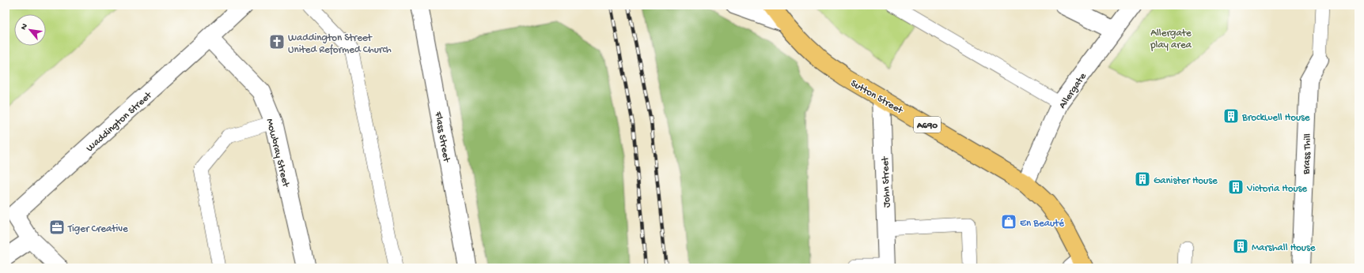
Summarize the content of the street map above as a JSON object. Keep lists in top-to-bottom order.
{
  "streets": {
    "highway": ["Sutton Street", "A690"],
    "street": [
      "Allergate",
      "Waddington Street",
      "Flass Street",
      "Mowbray Street",
      "Brass Thill",
      "John Street"
    ]
  },
  "crossings": [
    ["Allergate", "Sutton Street"],
    ["Allergate", "A690"],
    ["Sutton Street", "A690"],
    ["Sutton Street", "John Street"],
    ["Waddington Street", "Mowbray Street"]
  ],
  "parks": ["Allergate play area"],
  "places": {
    "church": ["Waddington Street United Reformed Church"],
    "building": [
      "Brockwell House",
      "Ganister House",
      "Victoria House",
      "Marshall House"
    ],
    "shop": ["En Beauté"],
    "office": ["Tiger Creative"]
  },
  "north": "top left"
}
